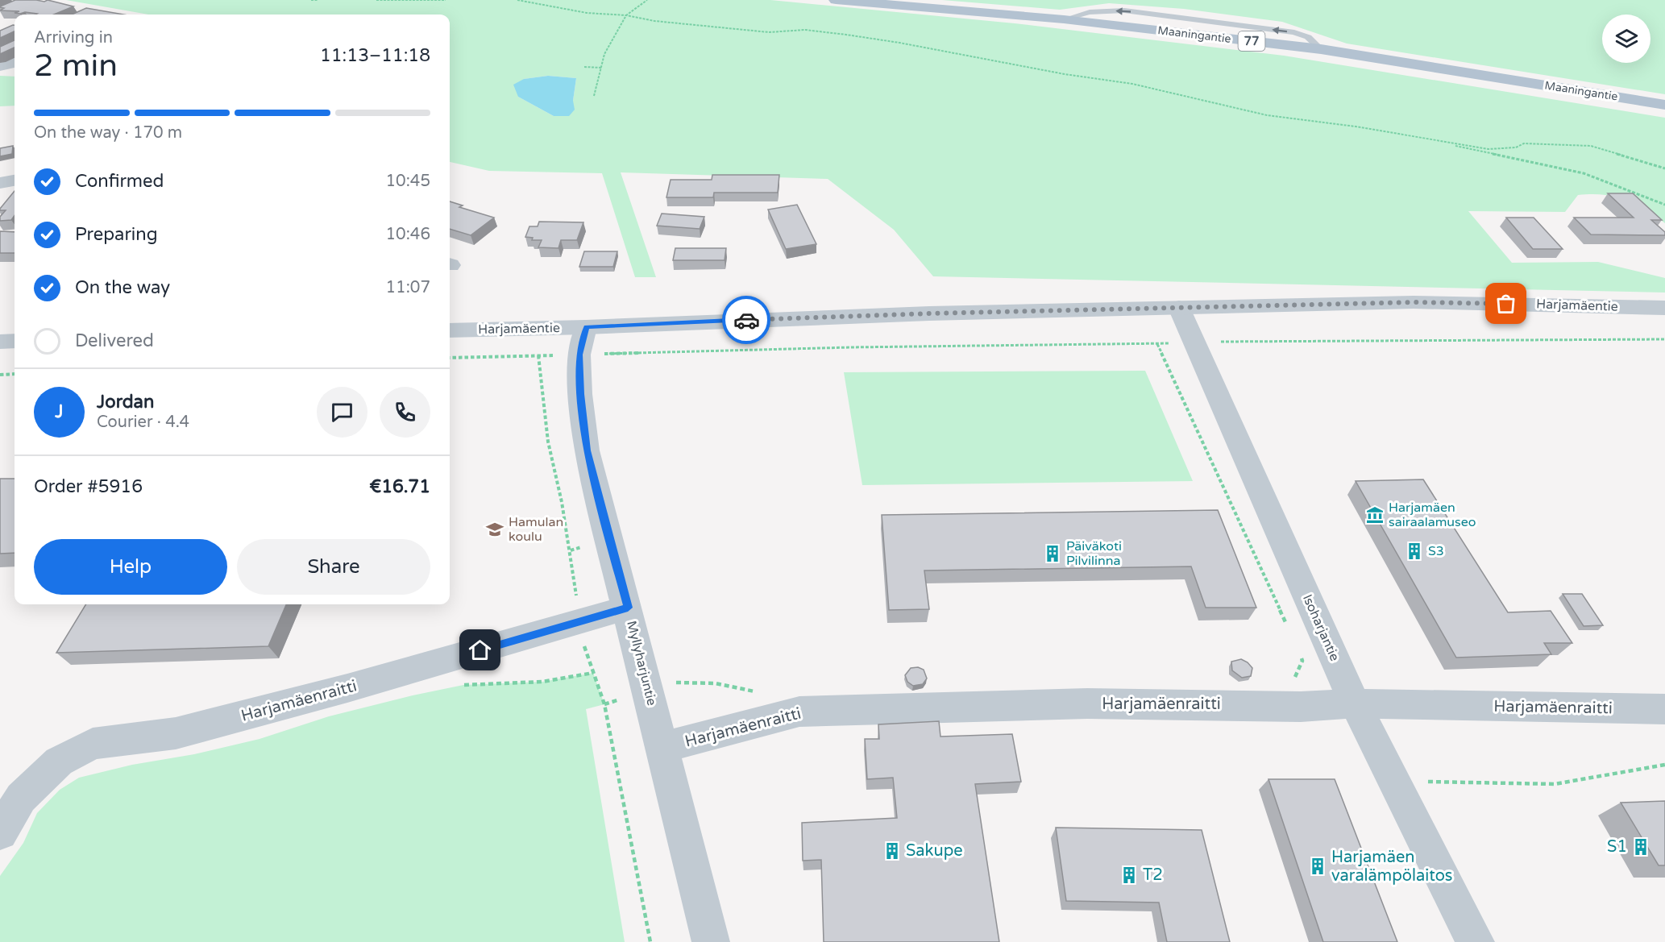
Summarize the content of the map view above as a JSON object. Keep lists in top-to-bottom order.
{
  "streets": {
    "main road": ["Maaningantie", "77"],
    "street": [
      "Harjamäentie",
      "Isoharjantie",
      "Myllyharjuntie",
      "Harjamäenraitti"
    ]
  },
  "crossings": [
    ["Harjamäentie", "Isoharjantie"],
    ["Harjamäentie", "Myllyharjuntie"],
    ["Isoharjantie", "Harjamäenraitti"],
    ["Myllyharjuntie", "Harjamäenraitti"]
  ],
  "places": {
    "museum": ["Harjamäen sairaalamuseo"],
    "school or university": ["Hamulan koulu"],
    "building": [
      "S3",
      "Päiväkoti Pilvilinna",
      "S1",
      "Sakupe",
      "Harjamäen varalämpölaitos",
      "T2"
    ]
  },
  "page": {
    "heading": ["2 min", "Arriving in", "11:13–11:18"],
    "panel": [
      "Jordan",
      "Courier · 4.4",
      "Order #5916",
      "€16.71"
    ],
    "bar": "On the way · 170 m",
    "list": [
      ["Confirmed", "10:45"],
      ["Preparing", "10:46"],
      ["On the way", "11:07"],
      "Delivered"
    ],
    "round": "J",
    "buttons": ["Help", "Share"]
  }
}
